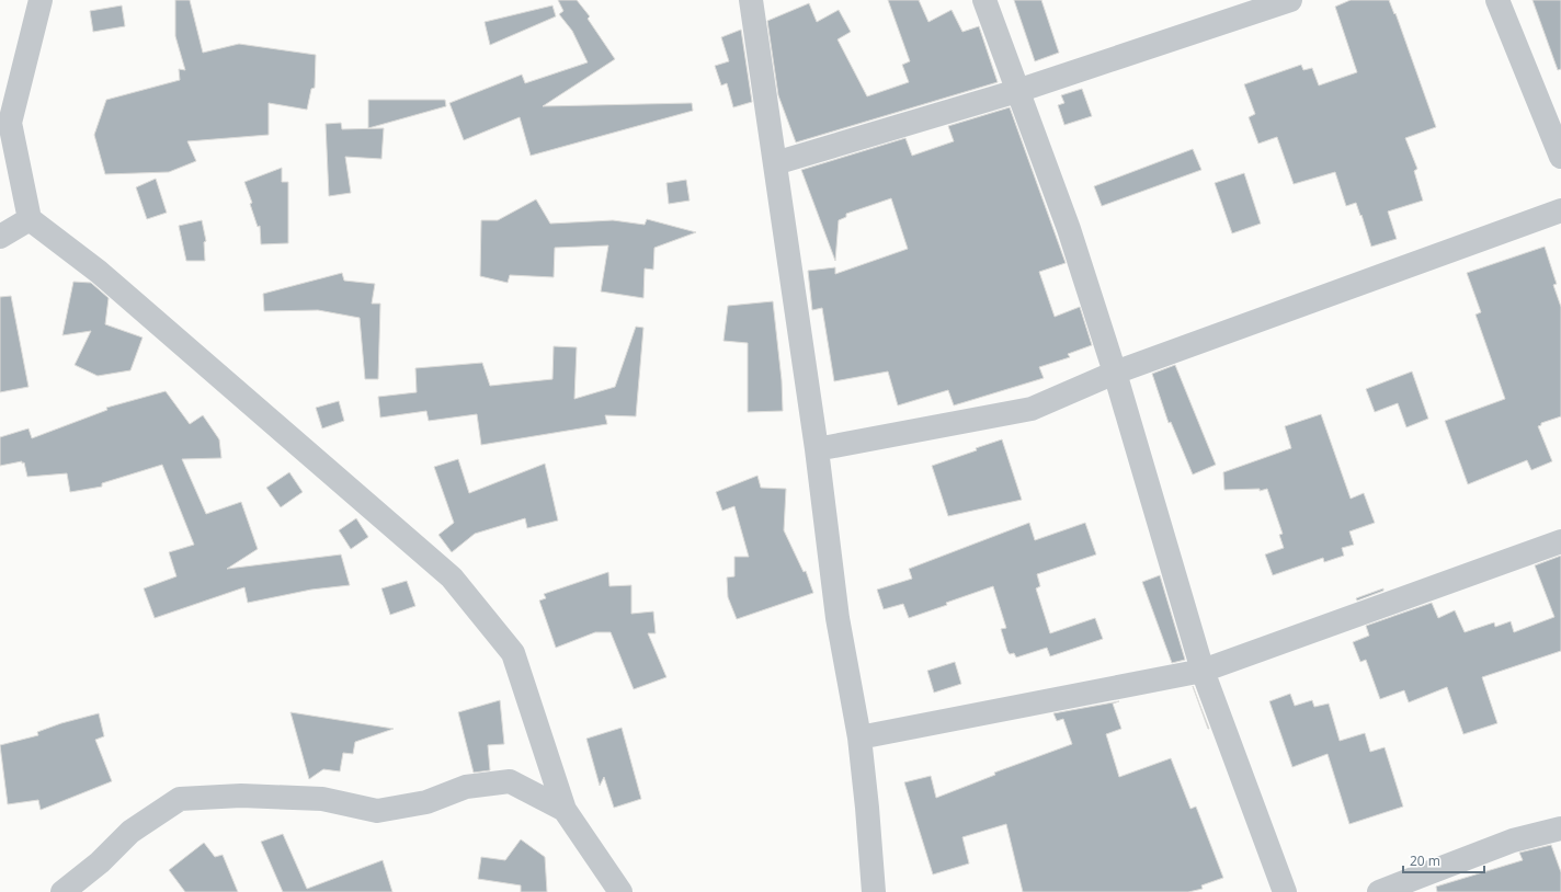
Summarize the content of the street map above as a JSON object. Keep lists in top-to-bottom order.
{
  "scale_bar": "20 m"
}
